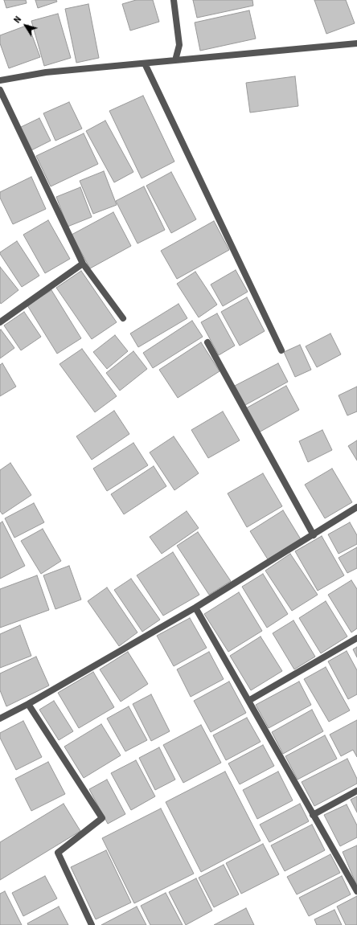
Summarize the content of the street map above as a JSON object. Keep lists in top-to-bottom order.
{
  "north": "top left"
}
